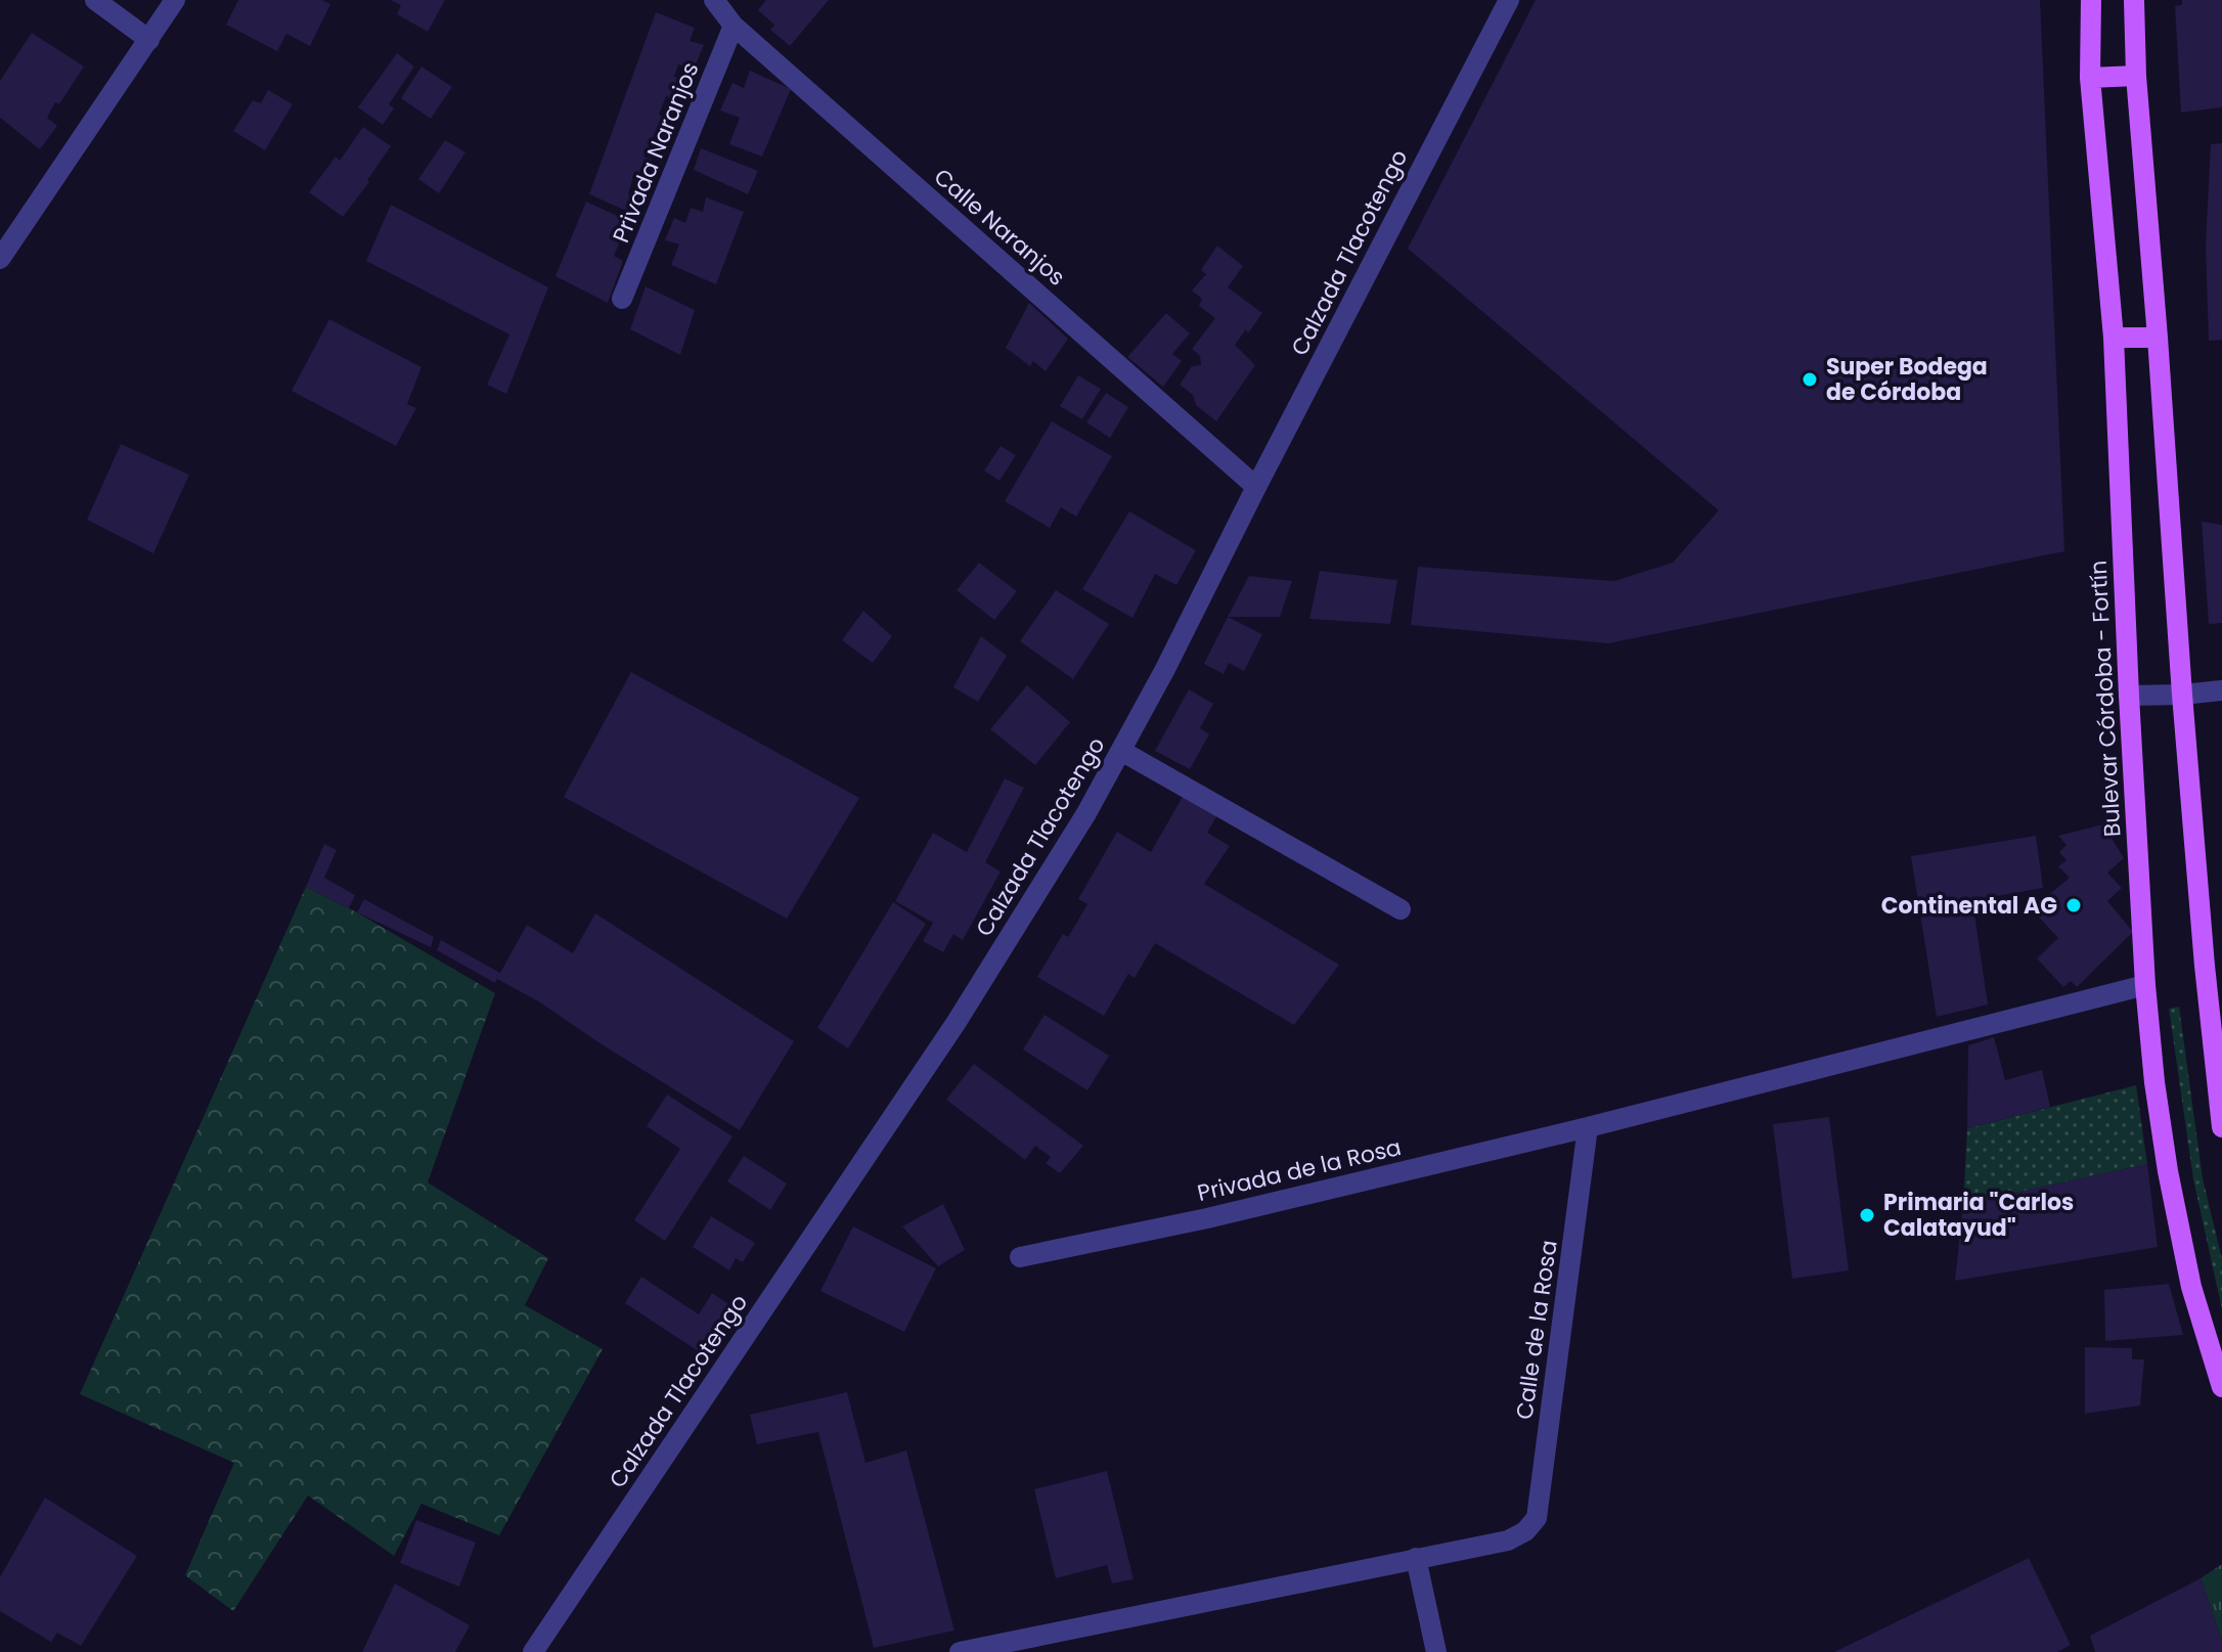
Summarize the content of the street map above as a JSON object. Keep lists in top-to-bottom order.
{
  "streets": {
    "main road": ["Bulevar Córdoba - Fortín"],
    "street": [
      "Privada Naranjos",
      "Calle Naranjos",
      "Calzada Tlacotengo",
      "Privada de la Rosa",
      "Calle de la Rosa"
    ]
  },
  "crossings": [
    ["Privada Naranjos", "Calle Naranjos"],
    ["Calle Naranjos", "Calzada Tlacotengo"],
    ["Privada de la Rosa", "Calle de la Rosa"]
  ],
  "places": ["Super Bodega de Córdoba", "Continental AG", "Primaria \"Carlos Calatayud\""]
}
